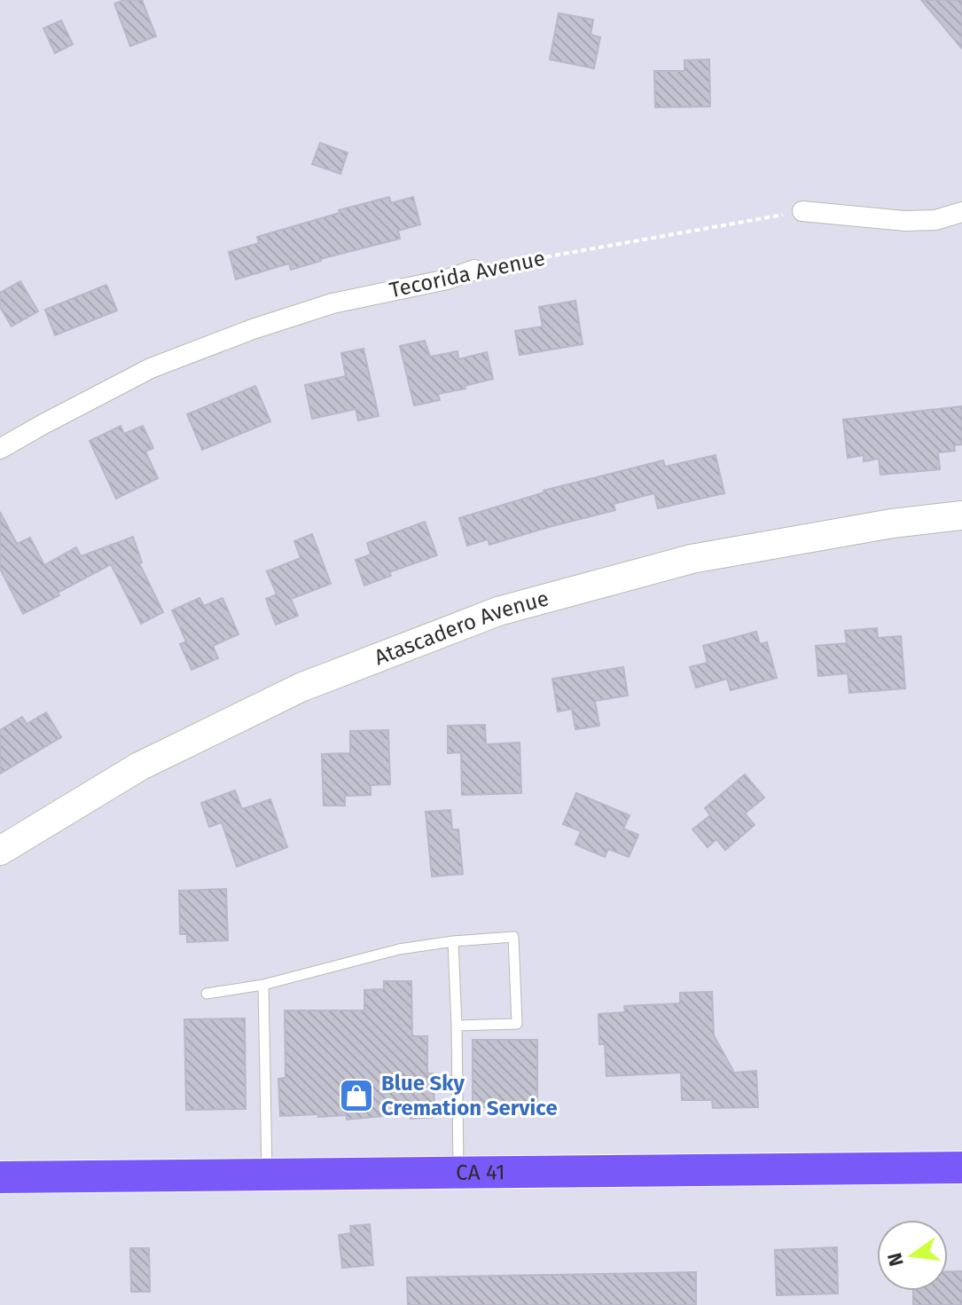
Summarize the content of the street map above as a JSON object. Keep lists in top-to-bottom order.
{
  "streets": {
    "main road": ["Atascadero Avenue", "CA 41"],
    "street": ["Tecorida Avenue"]
  },
  "places": {
    "shop": ["Blue Sky Cremation Service"]
  },
  "north": "left"
}
